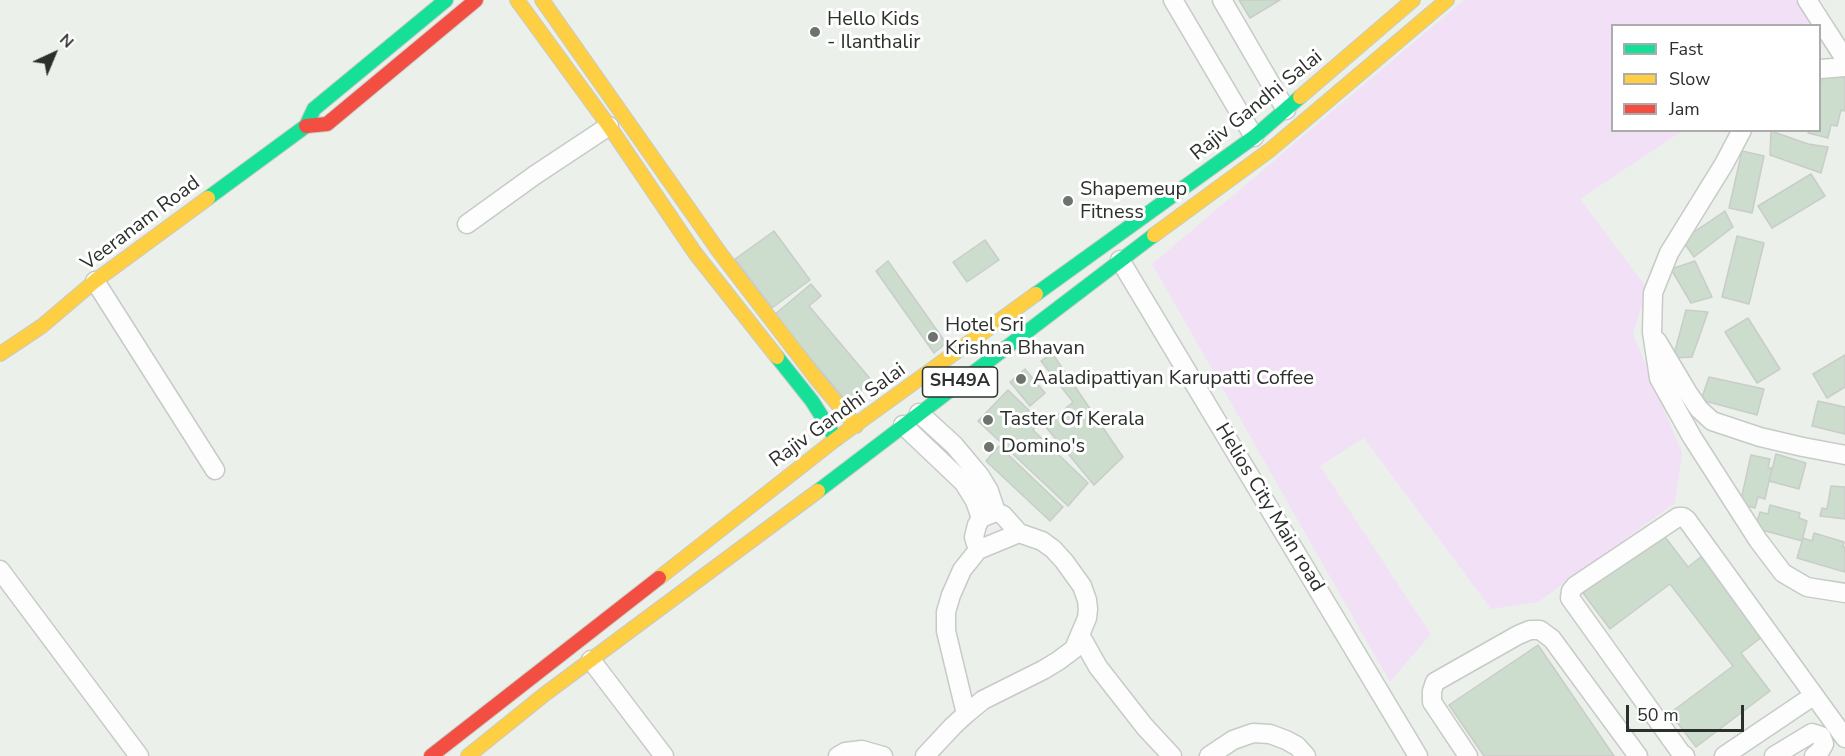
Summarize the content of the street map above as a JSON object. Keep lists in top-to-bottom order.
{
  "streets": {
    "main road": ["Rajiv Gandhi Salai", "Veeranam Road", "SH49A"],
    "street": ["Helios City Main road"]
  },
  "crossings": [
    ["Rajiv Gandhi Salai", "Helios City Main road"]
  ],
  "places": [
    "Hello Kids - Ilanthalir",
    "Shapemeup Fitness",
    "Hotel Sri Krishna Bhavan",
    "Aaladipattiyan Karupatti Coffee",
    "Taster Of Kerala",
    "Domino's"
  ],
  "legend": ["Fast", "Slow", "Jam"],
  "scale_bar": "50 m",
  "north": "top right"
}
